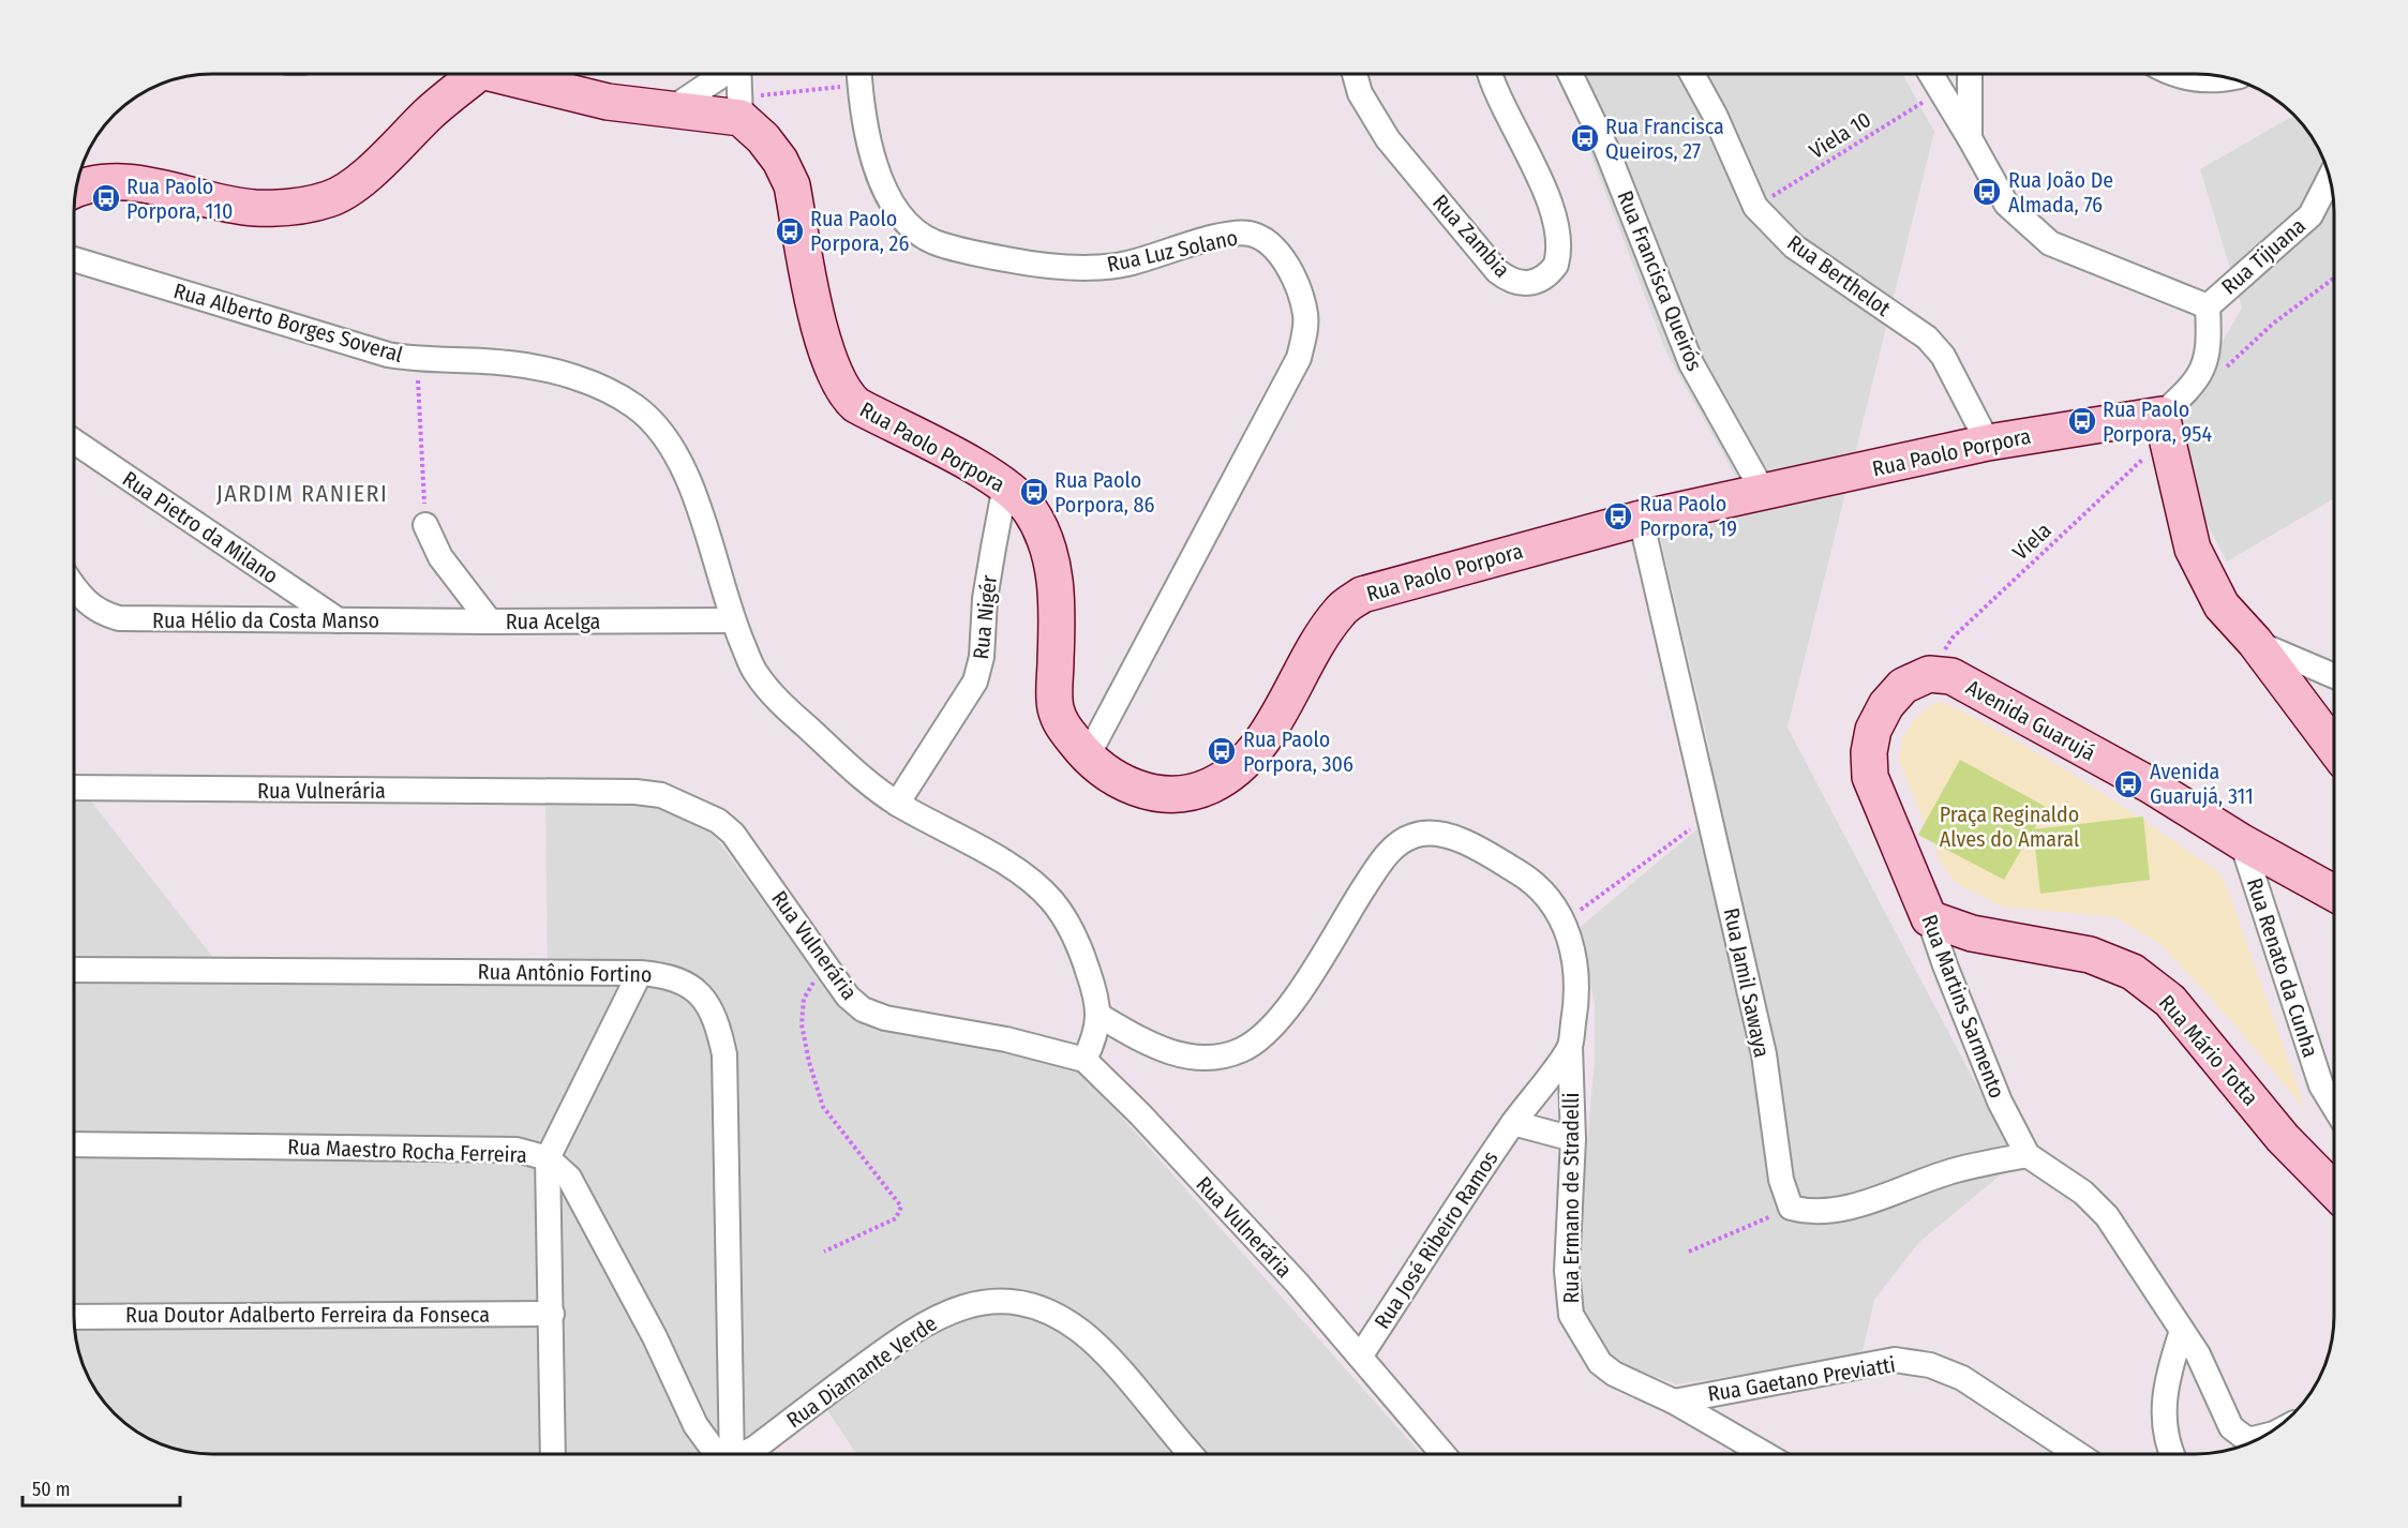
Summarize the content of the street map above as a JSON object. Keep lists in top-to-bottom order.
{
  "streets": {
    "street": [
      "Rua Zambia",
      "Rua Luz Solano",
      "Rua Tijuana",
      "Rua Berthelot",
      "Rua Francisca Queirós",
      "Rua Alberto Borges Soveral",
      "Rua Paolo Porpora",
      "Rua Pietro da Milano",
      "Rua Nigér",
      "Rua Hélio da Costa Manso",
      "Rua Acelga",
      "Avenida Guarujá",
      "Rua Vulnerária",
      "Rua Renato da Cunha",
      "Rua Antônio Fortino",
      "Rua Jamil Sawaya",
      "Rua Martins Sarmento",
      "Rua Mário Totta",
      "Rua Maestro Rocha Ferreira",
      "Rua Ermano de Stradelli",
      "Rua José Ribeiro Ramos",
      "Rua Doutor Adalberto Ferreira da Fonseca",
      "Rua Diamante Verde",
      "Rua Gaetano Previatti"
    ],
    "path": ["Viela 10", "Viela"]
  },
  "crossings": [
    ["Viela 10", "Rua Berthelot"],
    ["Rua Luz Solano", "Rua Paolo Porpora"],
    ["Rua Berthelot", "Rua Paolo Porpora"],
    ["Rua Francisca Queirós", "Rua Paolo Porpora"],
    ["Rua Alberto Borges Soveral", "Rua Nigér"],
    ["Rua Alberto Borges Soveral", "Rua Acelga"],
    ["Rua Alberto Borges Soveral", "Rua José Ribeiro Ramos"],
    ["Rua Paolo Porpora", "Viela"],
    ["Rua Paolo Porpora", "Rua Nigér"],
    ["Rua Paolo Porpora", "Rua Jamil Sawaya"],
    ["Rua Pietro da Milano", "Rua Hélio da Costa Manso"],
    ["Viela", "Avenida Guarujá"],
    ["Viela", "Rua Martins Sarmento"],
    ["Rua Hélio da Costa Manso", "Rua Acelga"],
    ["Avenida Guarujá", "Rua Renato da Cunha"],
    ["Avenida Guarujá", "Rua Martins Sarmento"],
    ["Rua Vulnerária", "Rua José Ribeiro Ramos"],
    ["Rua Martins Sarmento", "Rua Mário Totta"],
    ["Rua Ermano de Stradelli", "Rua José Ribeiro Ramos"],
    ["Rua Ermano de Stradelli", "Rua Gaetano Previatti"]
  ],
  "districts": ["JARDIM RANIERI"],
  "parks": ["Praça Reginaldo Alves do Amaral"],
  "places": {
    "bus stop": [
      "Rua Francisca Queiros, 27",
      "Rua João De Almada, 76",
      "Rua Paolo Porpora, 110",
      "Rua Paolo Porpora, 26",
      "Rua Paolo Porpora, 954",
      "Rua Paolo Porpora, 86",
      "Rua Paolo Porpora, 19",
      "Rua Paolo Porpora, 306",
      "Avenida Guarujá, 311"
    ]
  },
  "scale_bar": "50 m"
}
